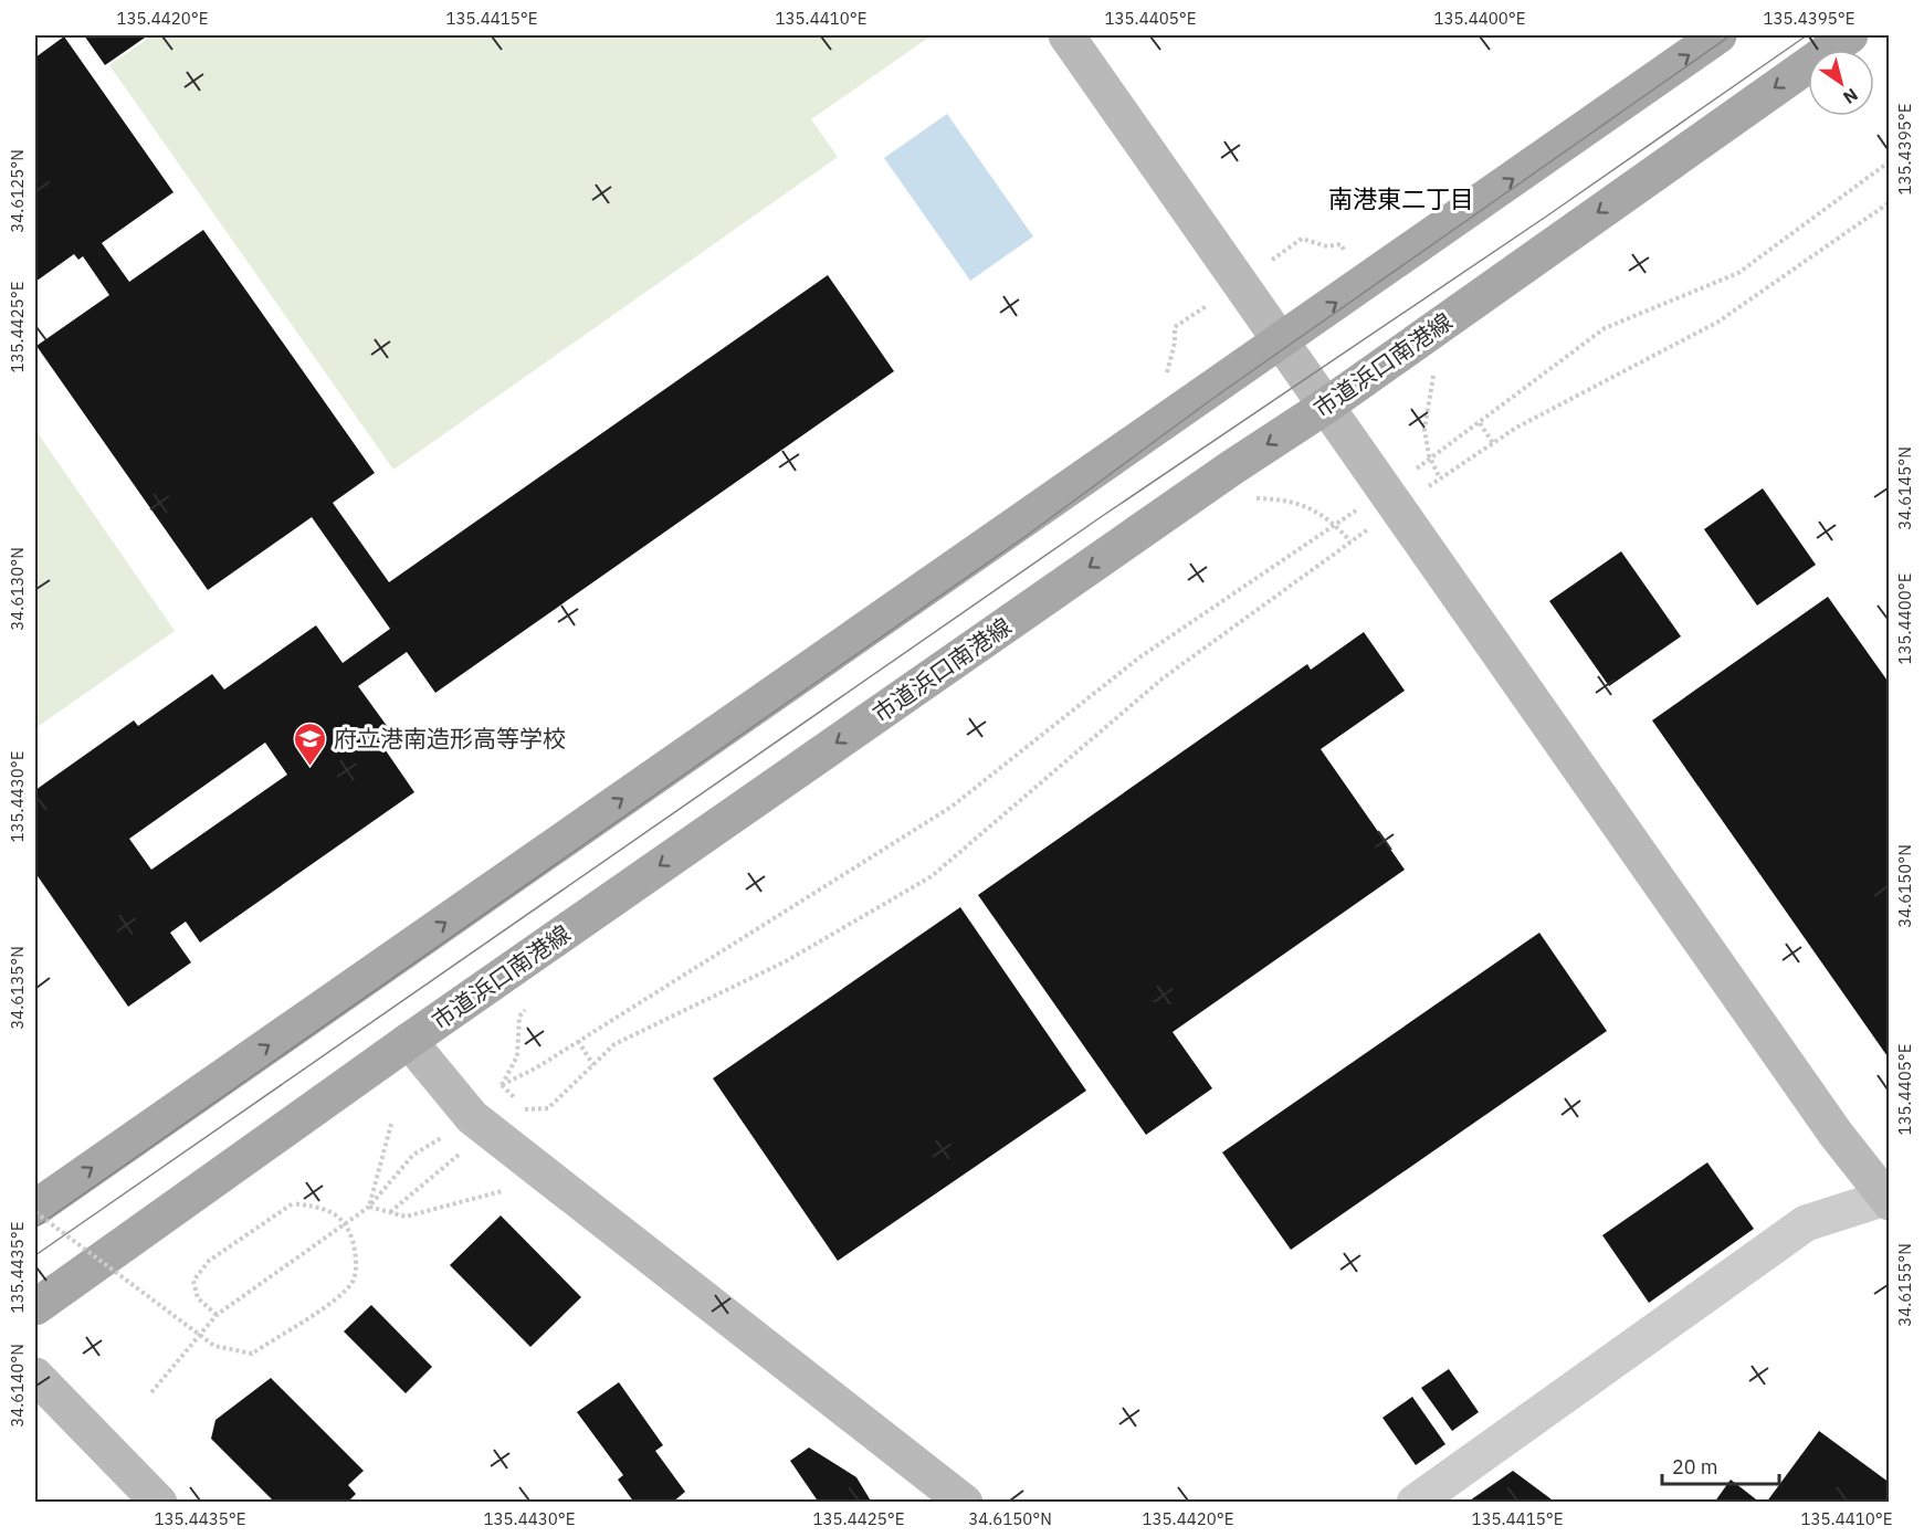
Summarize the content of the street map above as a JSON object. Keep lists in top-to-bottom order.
{
  "streets": {
    "main road": ["市道浜口南港線"]
  },
  "districts": ["南港東二丁目"],
  "places": {
    "school or university": ["府立港南造形高等学校"]
  },
  "scale_bar": "20 m",
  "north": "bottom right",
  "coordinates": [
    "135.4420°E",
    "135.4415°E",
    "135.4410°E",
    "135.4405°E",
    "135.4400°E",
    "135.4395°E",
    "34.6125°N",
    "135.4425°E",
    "34.6145°N",
    "34.6130°N",
    "135.4430°E",
    "34.6150°N",
    "34.6135°N",
    "135.4435°E",
    "34.6155°N",
    "34.6140°N"
  ]
}
